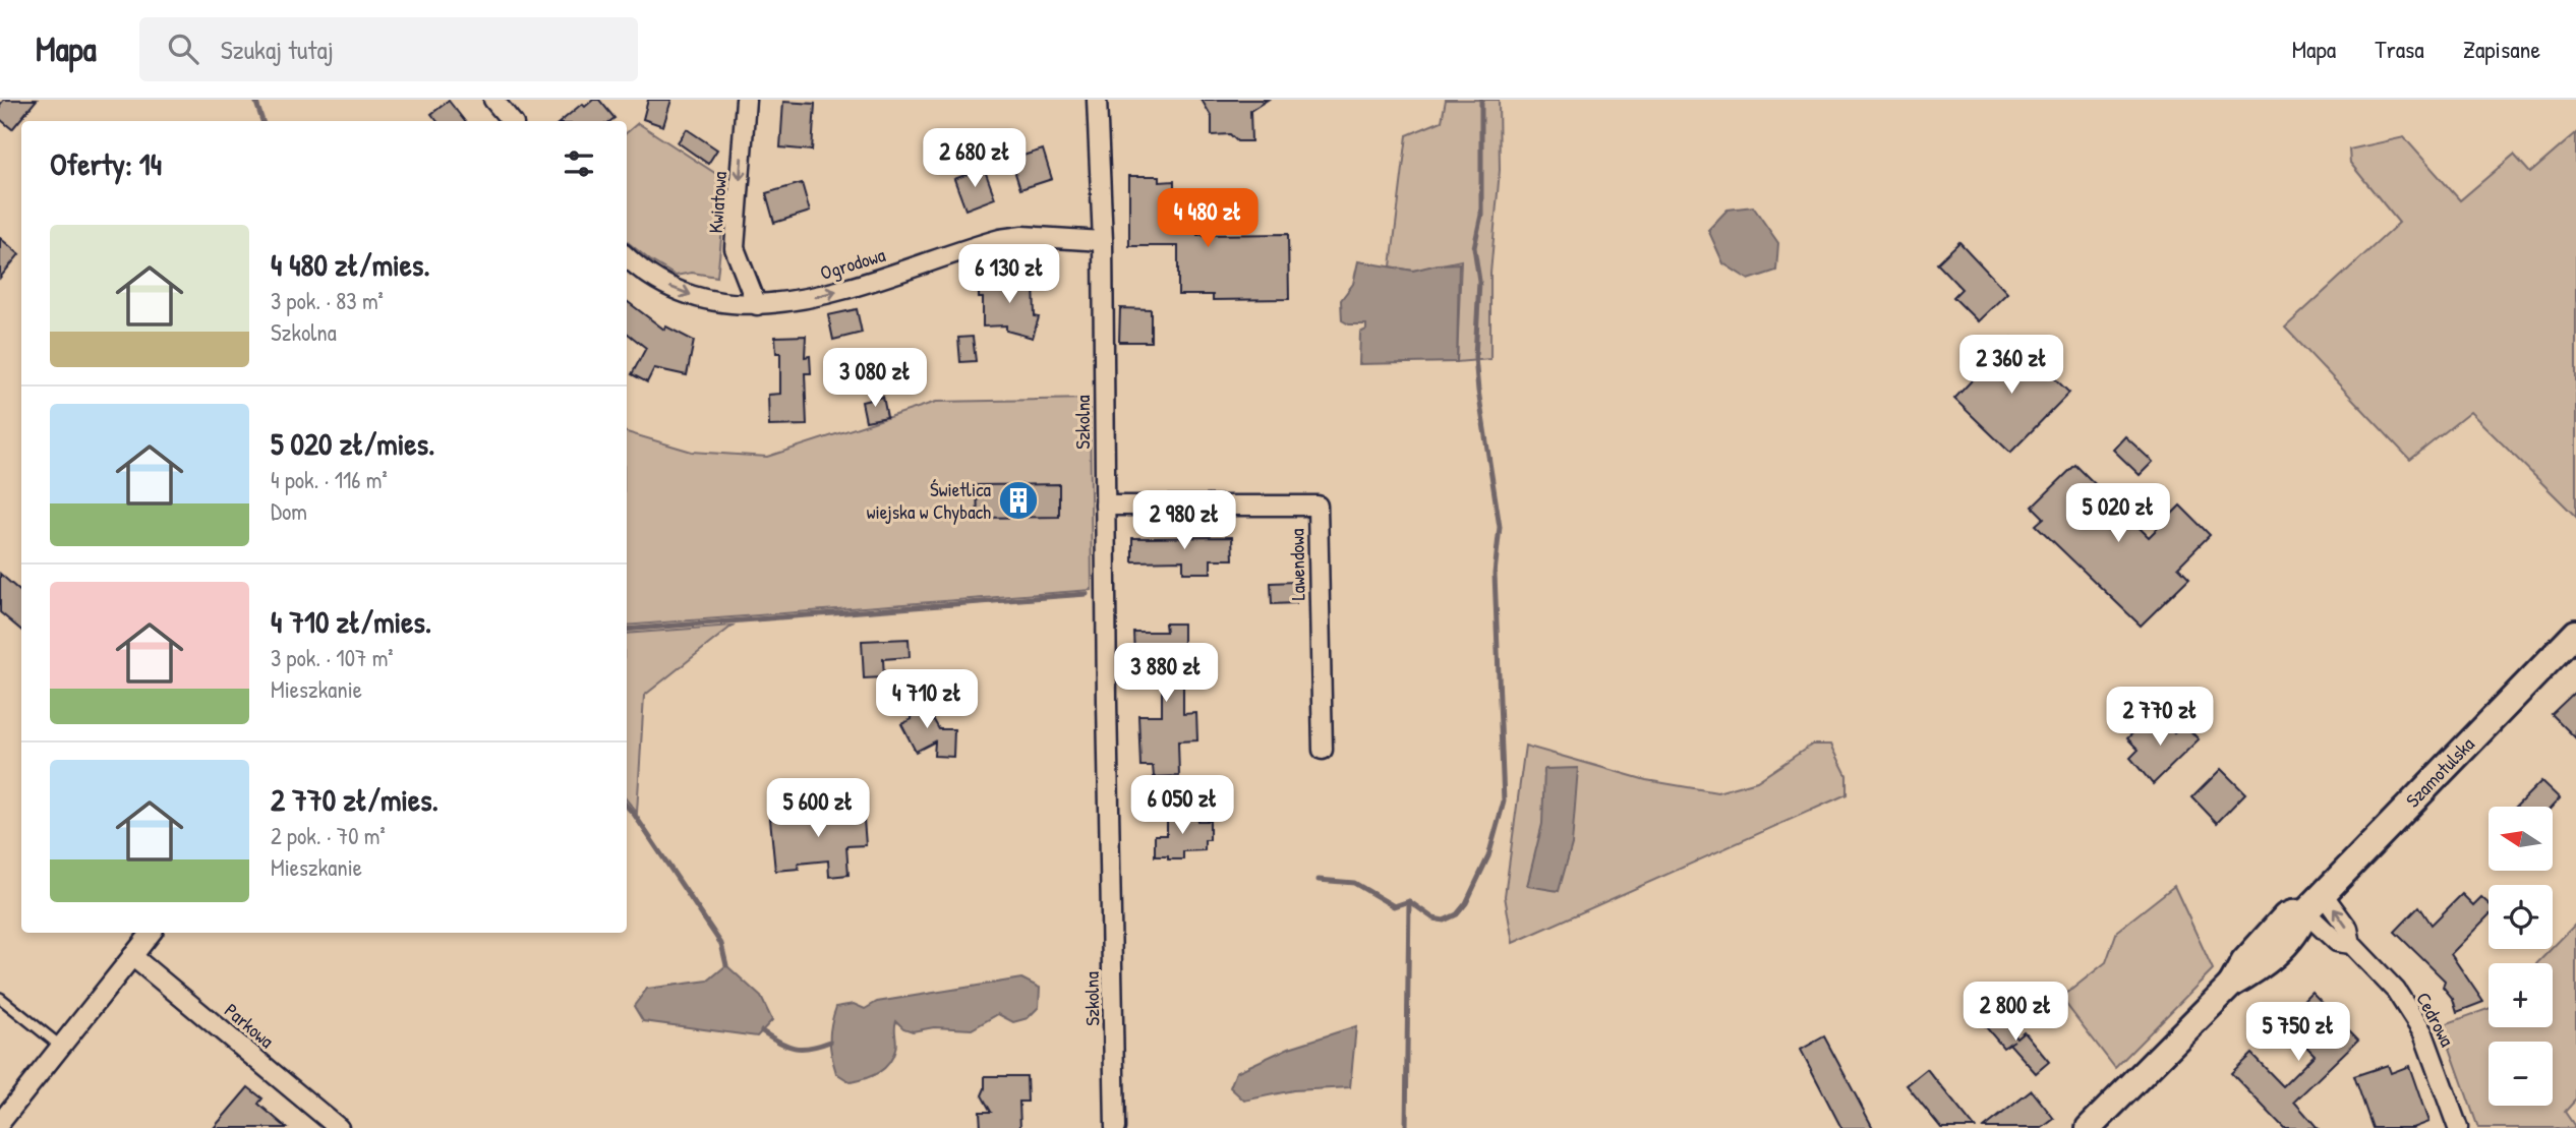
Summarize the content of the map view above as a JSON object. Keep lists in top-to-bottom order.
{
  "streets": {
    "street": [
      "Kwiatowa",
      "Ogrodowa",
      "Szkolna",
      "Lawendowa",
      "Szamotulska",
      "Cedrowa",
      "Parkowa"
    ]
  },
  "crossings": [
    ["Kwiatowa", "Ogrodowa"],
    ["Ogrodowa", "Szkolna"],
    ["Szkolna", "Lawendowa"],
    ["Szamotulska", "Cedrowa"]
  ],
  "one_way": ["Kwiatowa", "Ogrodowa"],
  "places": {
    "building": ["Świetlica wiejska w Chybach"]
  },
  "north": "left",
  "page": {
    "header": "Mapa",
    "search": "Szukaj tutaj",
    "nav": ["Mapa", "Trasa", "Zapisane"],
    "heading": "Oferty: 14",
    "price": [
      "2 680 zł",
      "4 480 zł",
      "6 130 zł",
      "2 360 zł",
      "3 080 zł",
      "5 020 zł",
      "2 980 zł",
      "3 880 zł",
      "4 710 zł",
      "2 770 zł",
      "6 050 zł",
      "5 600 zł",
      "2 800 zł",
      "5 750 zł"
    ],
    "list": [
      {
        "name": "4 480 zł/mies.",
        "note": "3 pok. · 83 m² · Szkolna"
      },
      {
        "name": "5 020 zł/mies.",
        "note": "4 pok. · 116 m² · Dom"
      },
      {
        "name": "4 710 zł/mies.",
        "note": "3 pok. · 107 m² · Mieszkanie"
      },
      {
        "name": "2 770 zł/mies.",
        "note": "2 pok. · 70 m² · Mieszkanie"
      }
    ],
    "map_buttons": ["+", "−"]
  }
}
